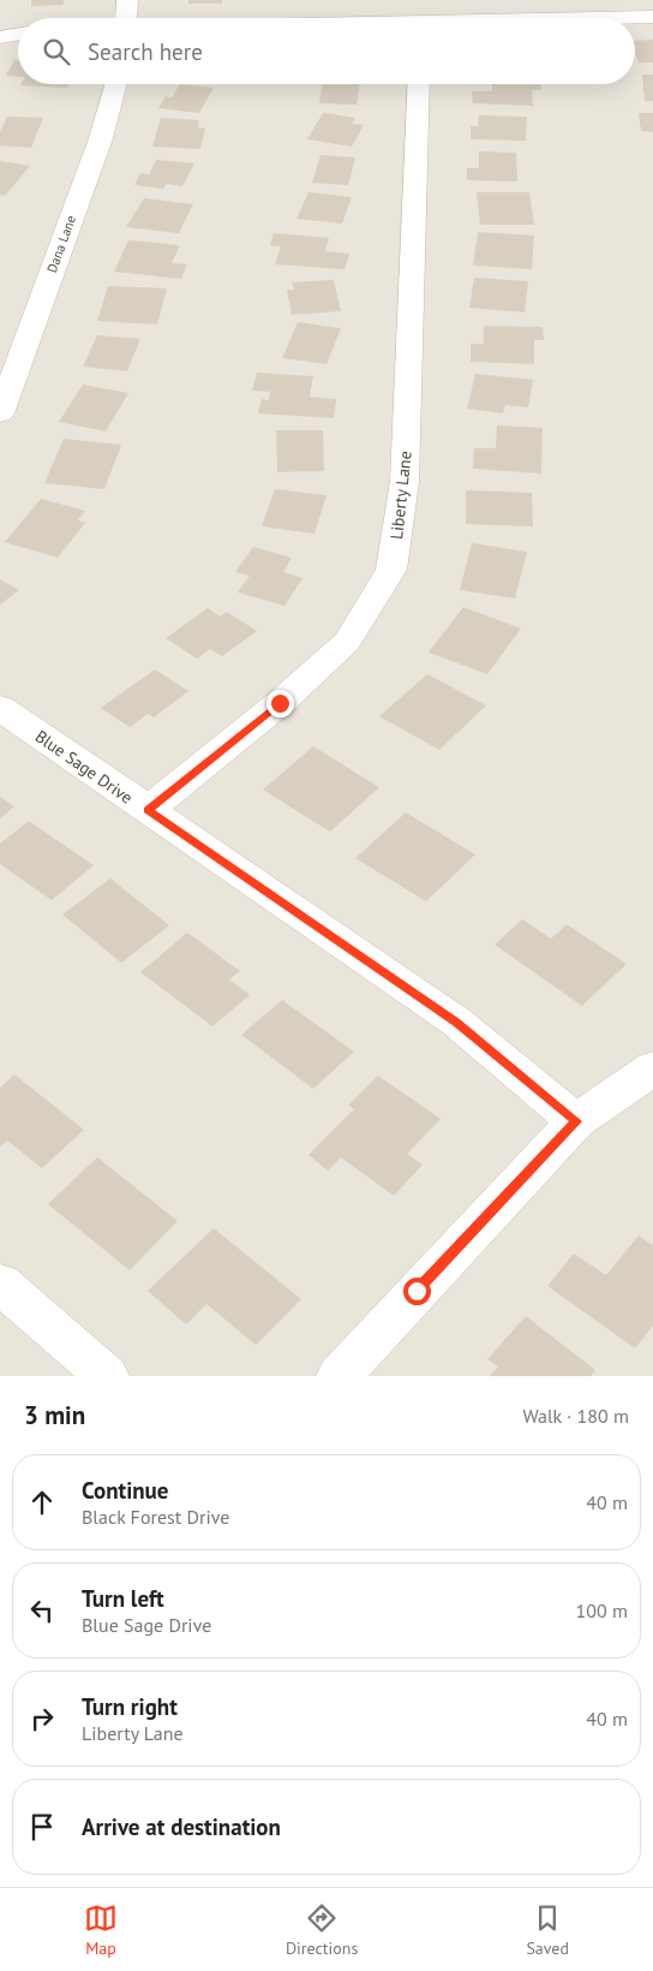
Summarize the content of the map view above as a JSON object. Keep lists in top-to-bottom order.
{
  "streets": {
    "street": ["Dana Lane", "Liberty Lane", "Blue Sage Drive"]
  },
  "crossings": [
    ["Liberty Lane", "Blue Sage Drive"]
  ],
  "page": {
    "search": "Search here",
    "heading": ["3 min", "Walk · 180 m"],
    "list": [
      ["Continue", "Black Forest Drive", "40 m"],
      ["Turn left", "Blue Sage Drive", "100 m"],
      ["Turn right", "Liberty Lane", "40 m"],
      "Arrive at destination"
    ],
    "nav": ["Map", "Directions", "Saved"]
  }
}
